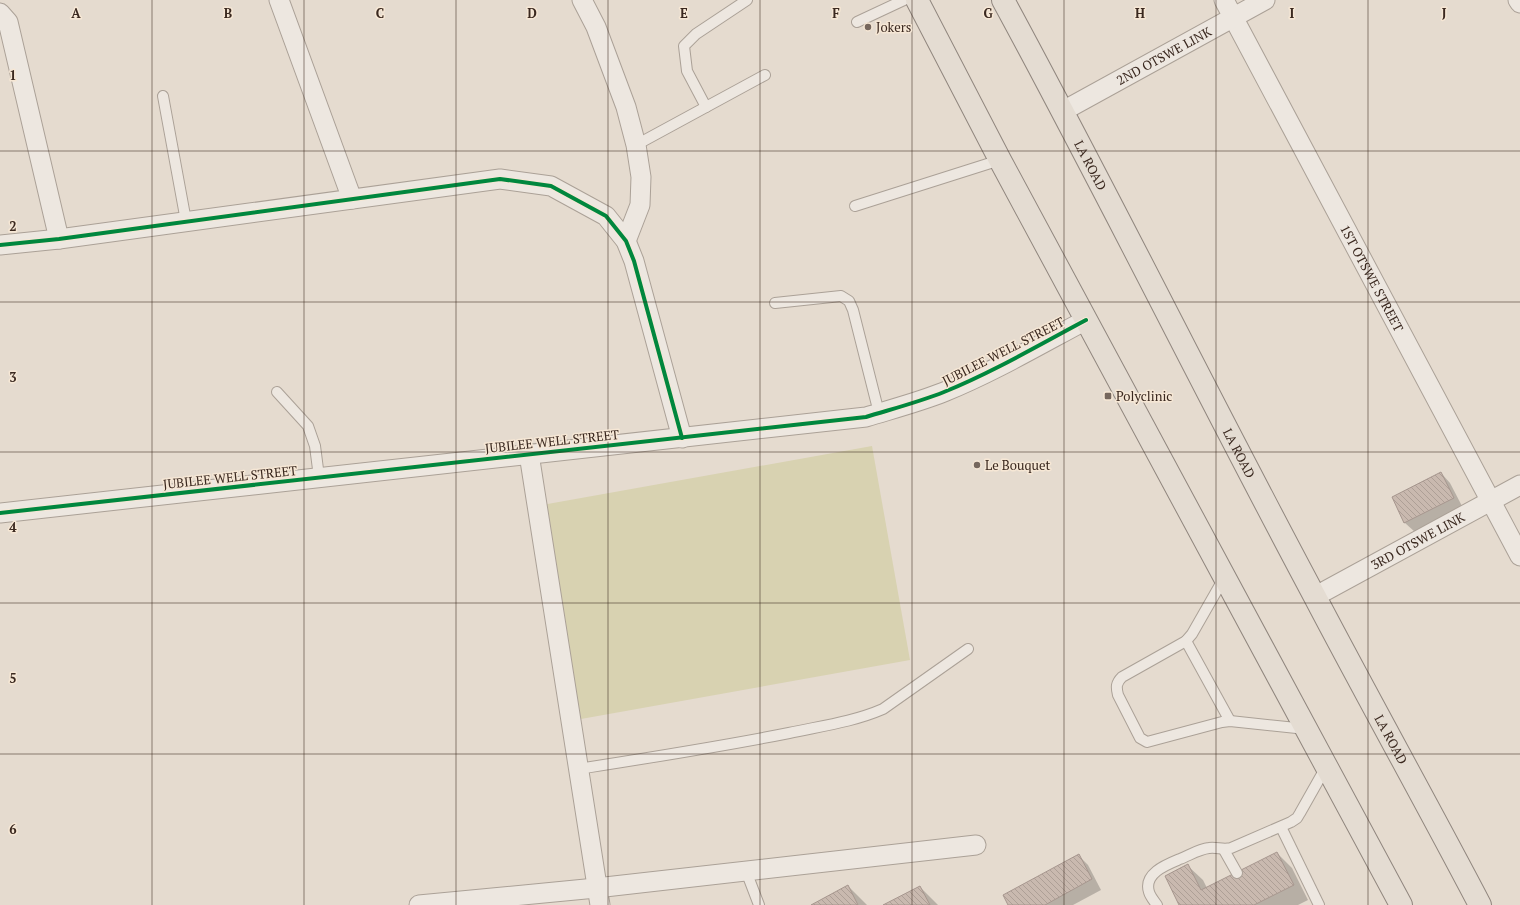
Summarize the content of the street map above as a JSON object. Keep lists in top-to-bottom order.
{
  "streets": {
    "main road": ["LA ROAD"],
    "street": [
      "2ND OTSWE LINK",
      "1ST OTSWE STREET",
      "JUBILEE WELL STREET",
      "3RD OTSWE LINK"
    ]
  },
  "crossings": [
    ["2ND OTSWE LINK", "LA ROAD"],
    ["2ND OTSWE LINK", "1ST OTSWE STREET"],
    ["LA ROAD", "3RD OTSWE LINK"],
    ["1ST OTSWE STREET", "3RD OTSWE LINK"]
  ],
  "places": {
    "other": ["Jokers", "Le Bouquet"],
    "transit": ["Polyclinic"]
  },
  "grid": {
    "columns": [
      "A",
      "B",
      "C",
      "D",
      "E",
      "F",
      "G",
      "H",
      "I",
      "J"
    ],
    "rows": [
      "1",
      "2",
      "3",
      "4",
      "5",
      "6"
    ]
  }
}
